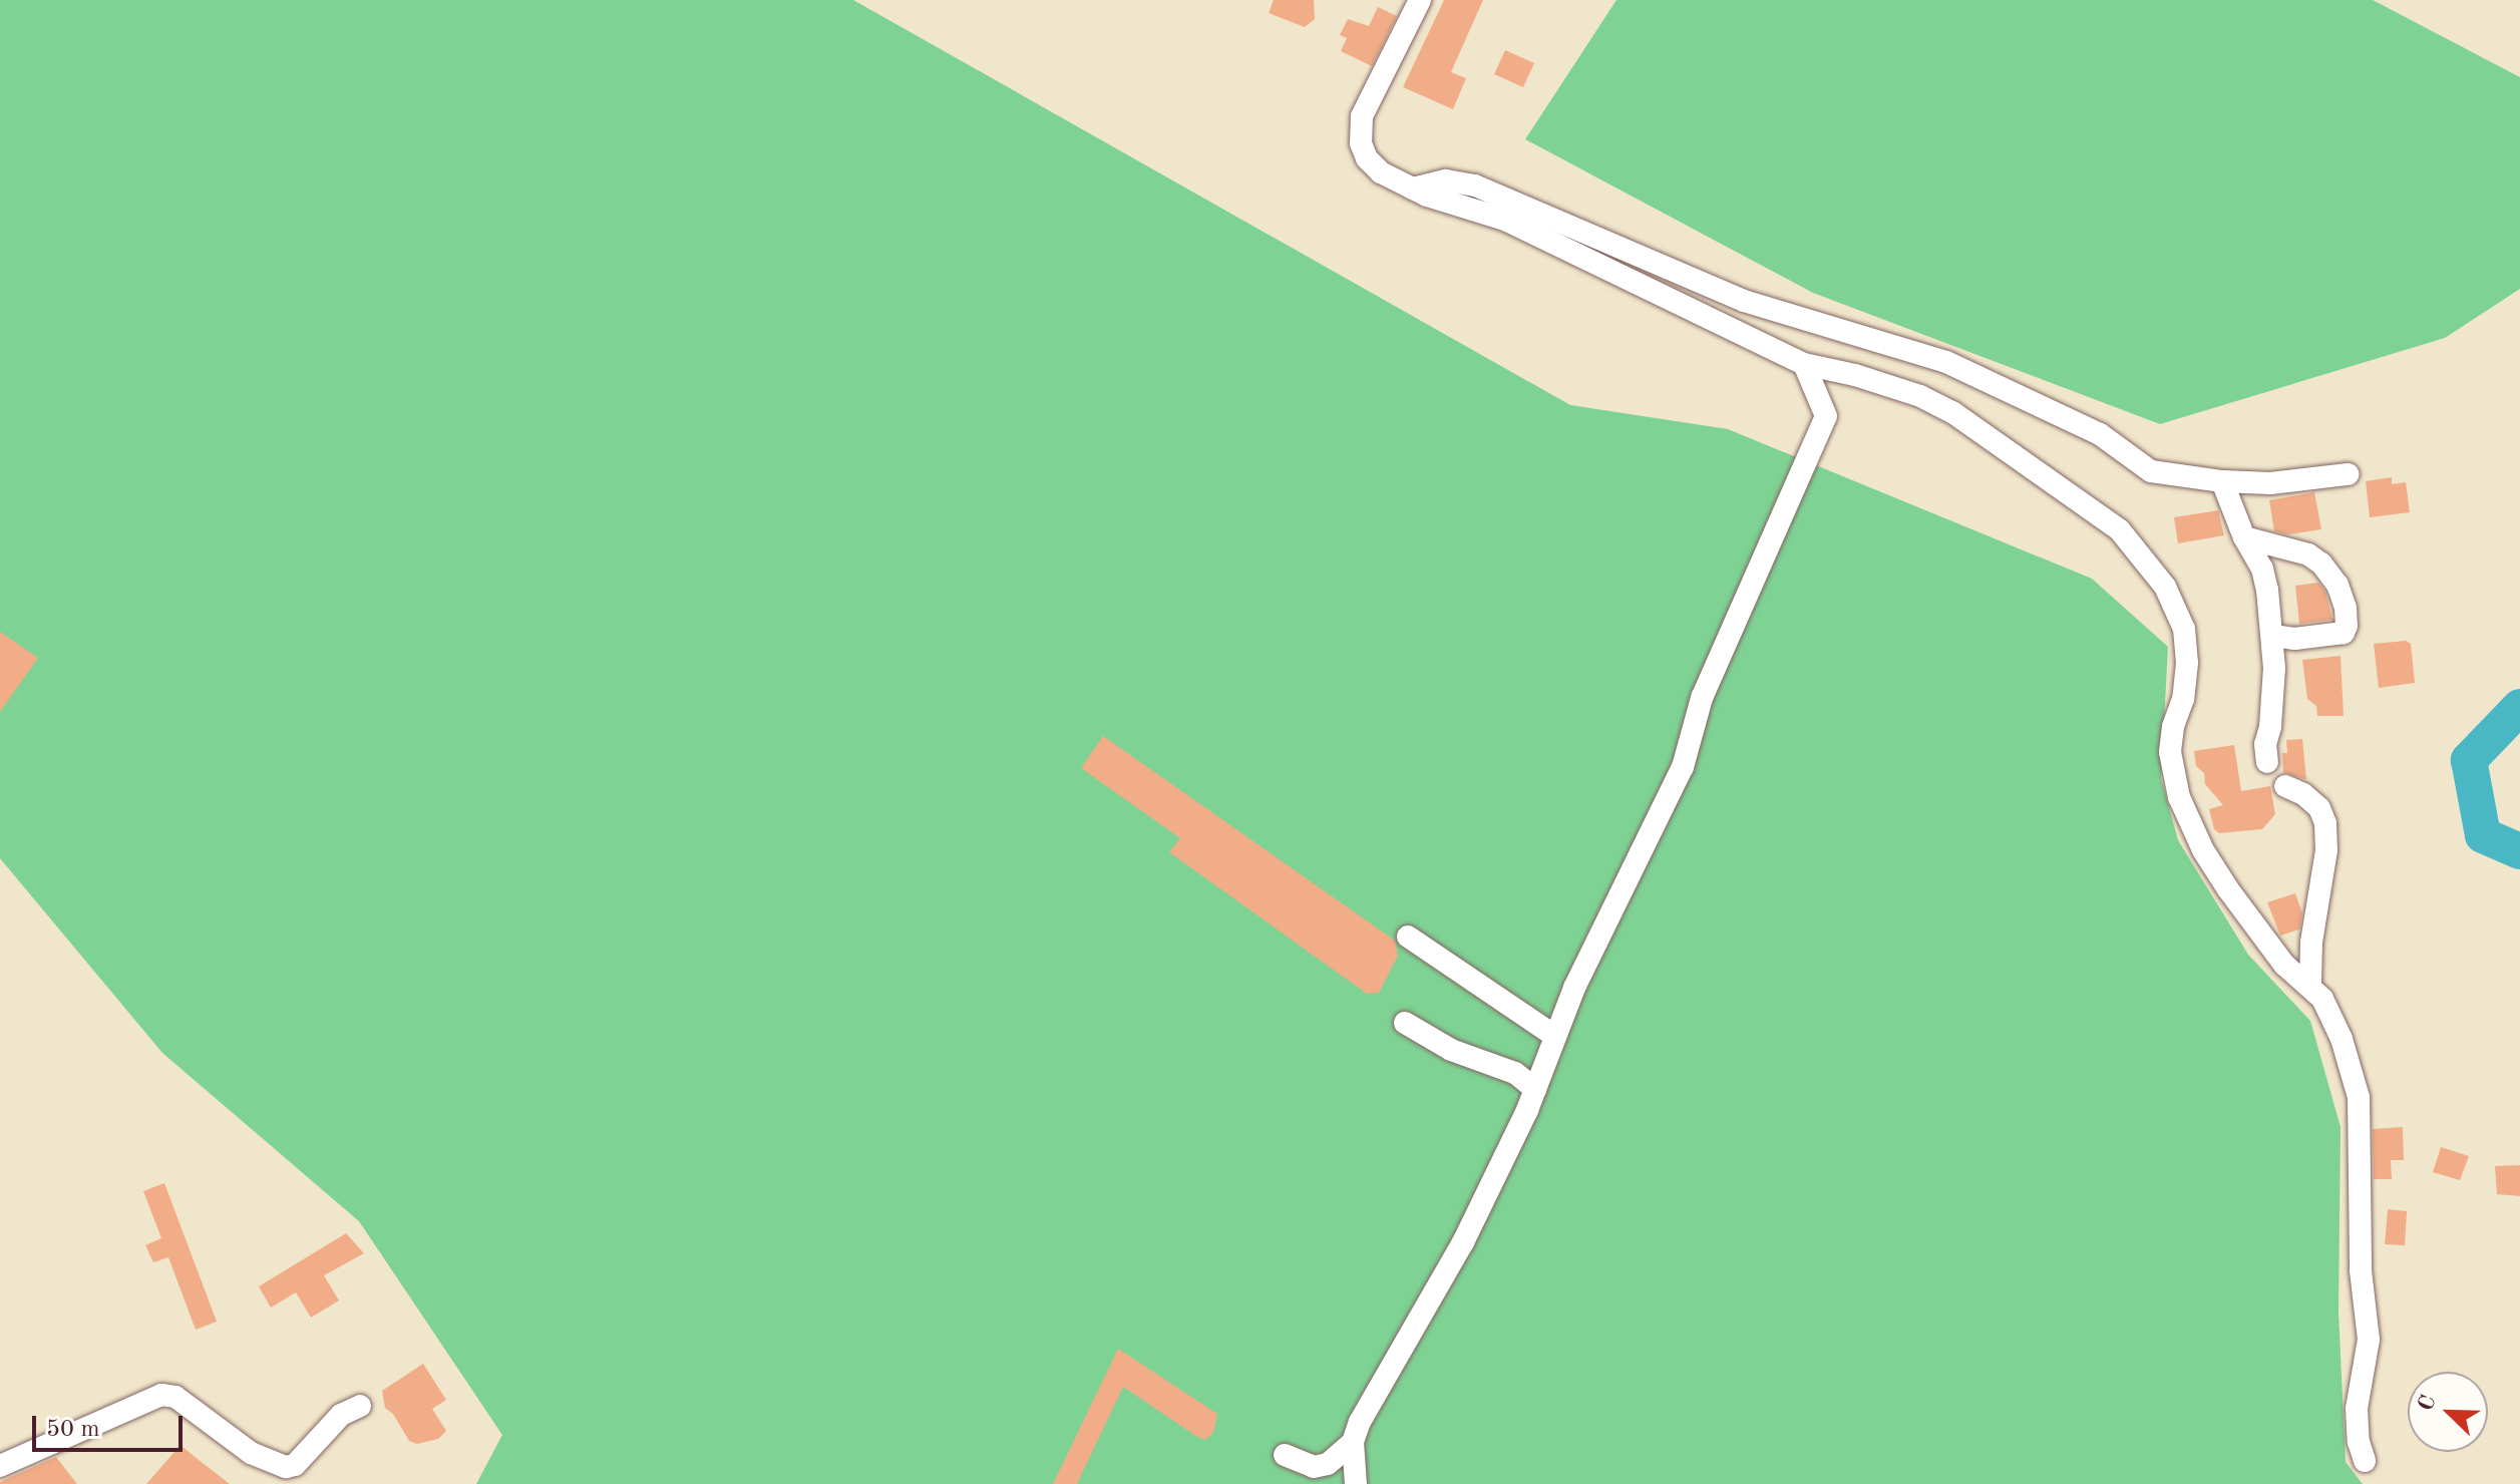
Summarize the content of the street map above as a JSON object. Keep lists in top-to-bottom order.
{
  "scale_bar": "50 m",
  "north": "top left"
}
